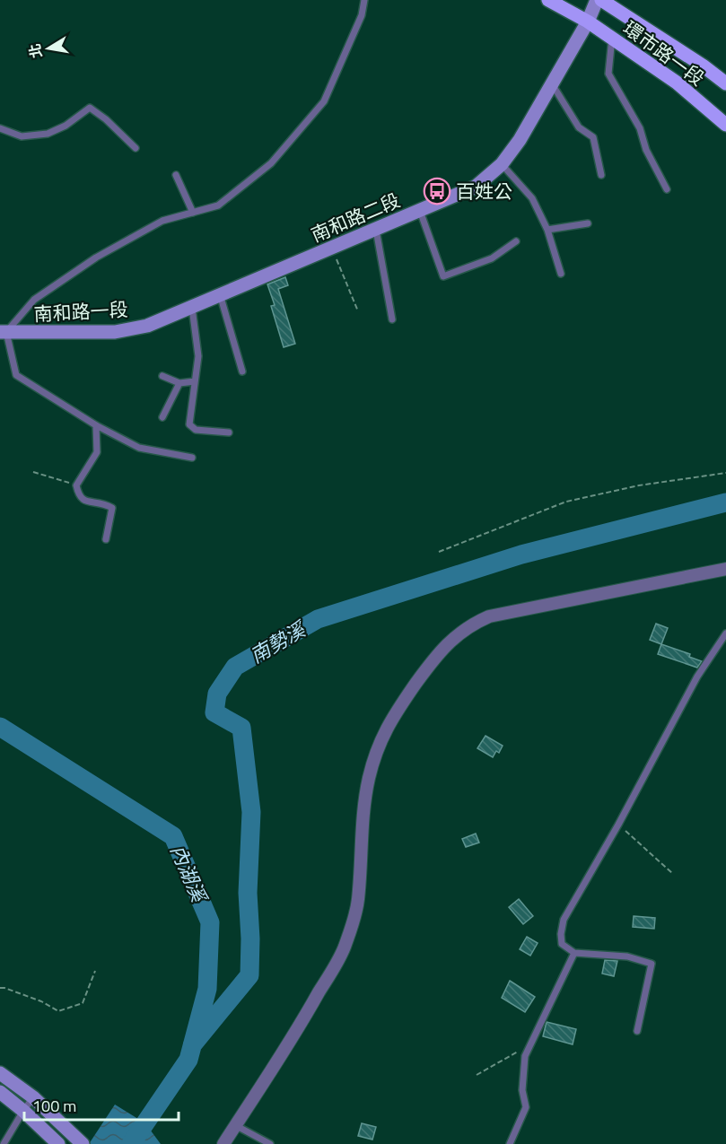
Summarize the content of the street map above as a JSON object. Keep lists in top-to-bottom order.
{
  "streets": {
    "main road": ["環市路一段", "南和路二段", "南和路一段"]
  },
  "crossings": [
    ["環市路一段", "南和路二段"],
    ["南和路二段", "南和路一段"]
  ],
  "water": ["南勢溪", "內湖溪"],
  "places": {
    "bus stop": ["百姓公"]
  },
  "scale_bar": "100 m",
  "north": "left"
}
